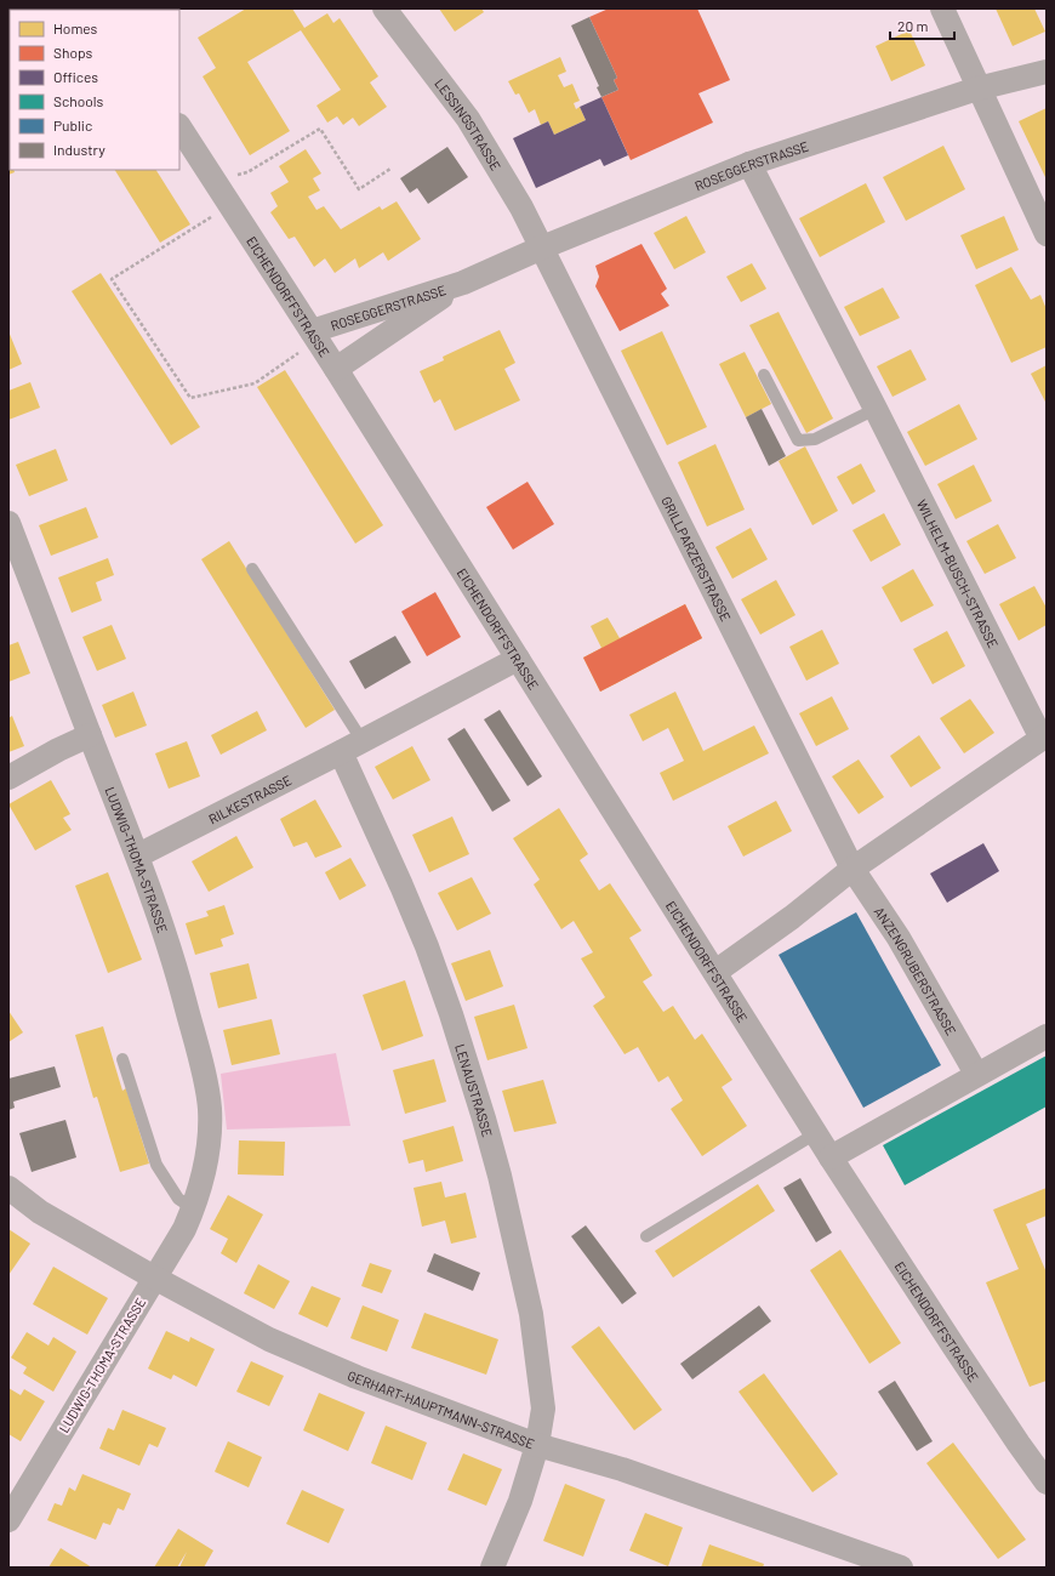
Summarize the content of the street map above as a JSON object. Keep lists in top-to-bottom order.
{
  "streets": {
    "street": [
      "LESSINGSTRASSE",
      "ROSEGGERSTRASSE",
      "EICHENDORFFSTRASSE",
      "GRILLPARZERSTRASSE",
      "WILHELM-BUSCH-STRASSE",
      "RILKESTRASSE",
      "LUDWIG-THOMA-STRASSE",
      "ANZENGRUBERSTRASSE",
      "LENAUSTRASSE",
      "GERHART-HAUPTMANN-STRASSE"
    ]
  },
  "crossings": [
    ["LESSINGSTRASSE", "ROSEGGERSTRASSE"],
    ["LESSINGSTRASSE", "GRILLPARZERSTRASSE"],
    ["ROSEGGERSTRASSE", "EICHENDORFFSTRASSE"],
    ["ROSEGGERSTRASSE", "GRILLPARZERSTRASSE"],
    ["ROSEGGERSTRASSE", "WILHELM-BUSCH-STRASSE"],
    ["EICHENDORFFSTRASSE", "RILKESTRASSE"],
    ["GRILLPARZERSTRASSE", "ANZENGRUBERSTRASSE"],
    ["RILKESTRASSE", "LUDWIG-THOMA-STRASSE"],
    ["RILKESTRASSE", "LENAUSTRASSE"],
    ["LUDWIG-THOMA-STRASSE", "GERHART-HAUPTMANN-STRASSE"],
    ["LENAUSTRASSE", "GERHART-HAUPTMANN-STRASSE"]
  ],
  "legend": [
    "Homes",
    "Shops",
    "Offices",
    "Schools",
    "Public",
    "Industry"
  ],
  "scale_bar": "20 m"
}
